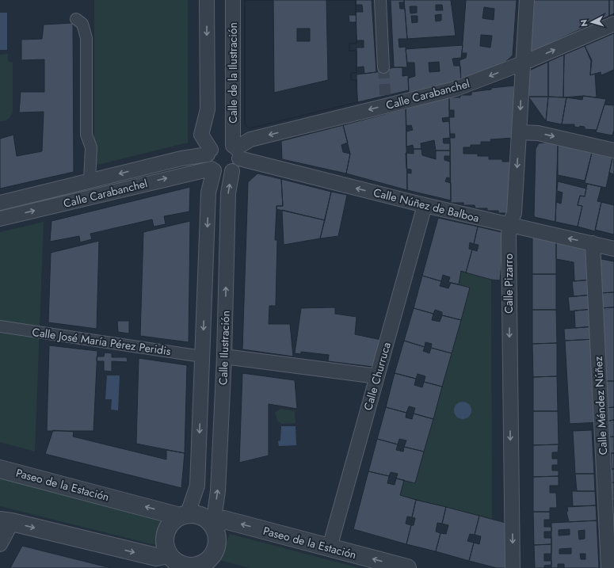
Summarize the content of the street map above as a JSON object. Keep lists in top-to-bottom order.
{
  "streets": {
    "street": [
      "Calle de la Ilustración",
      "Calle Carabanchel",
      "Calle Núñez de Balboa",
      "Calle Pizarro",
      "Calle José María Pérez Peridis",
      "Calle Ilustración",
      "Calle Churruca",
      "Calle Méndez Núñez",
      "Paseo de la Estación"
    ]
  },
  "crossings": [
    ["Calle de la Ilustración", "Calle Carabanchel"],
    ["Calle de la Ilustración", "Calle Núñez de Balboa"],
    ["Calle de la Ilustración", "Calle Ilustración"],
    ["Calle Carabanchel", "Calle Núñez de Balboa"],
    ["Calle Carabanchel", "Calle Pizarro"],
    ["Calle Carabanchel", "Calle Ilustración"],
    ["Calle Núñez de Balboa", "Calle Pizarro"],
    ["Calle Núñez de Balboa", "Calle Ilustración"],
    ["Calle Núñez de Balboa", "Calle Churruca"],
    ["Calle Núñez de Balboa", "Calle Méndez Núñez"],
    ["Calle José María Pérez Peridis", "Calle Ilustración"],
    ["Calle Ilustración", "Paseo de la Estación"],
    ["Calle Churruca", "Paseo de la Estación"]
  ],
  "one_way": ["Calle Pizarro"],
  "north": "left"
}
